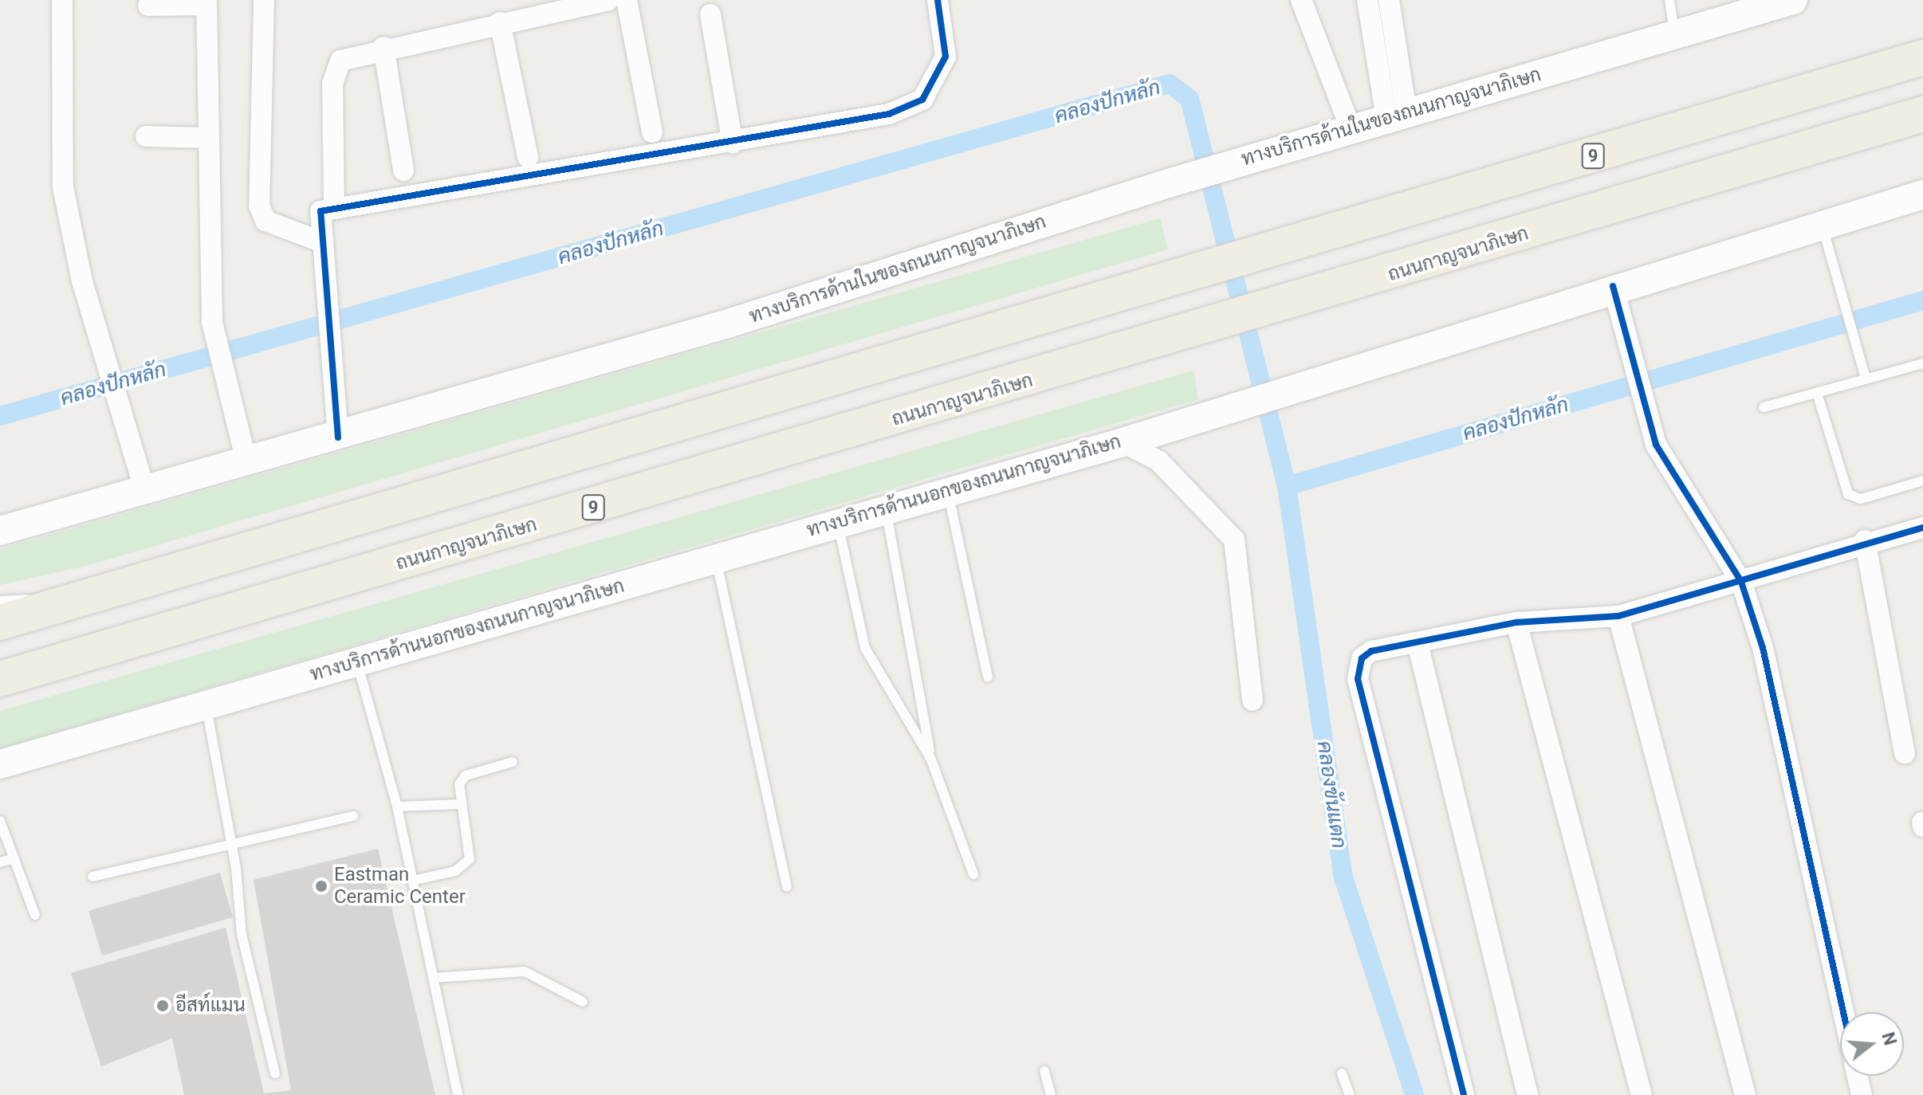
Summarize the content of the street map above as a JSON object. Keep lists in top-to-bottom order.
{
  "streets": {
    "highway": ["9", "ถนนกาญจนาภิเษก"],
    "main road": ["ทางบริการด้านในของถนนกาญจนาภิเษก", "ทางบริการด้านนอกของถนนกาญจนาภิเษก"]
  },
  "water": ["คลองปักหลัก", "คลองขันแตก"],
  "places": ["Eastman Ceramic Center", "อีสท์แมน"],
  "north": "right"
}
